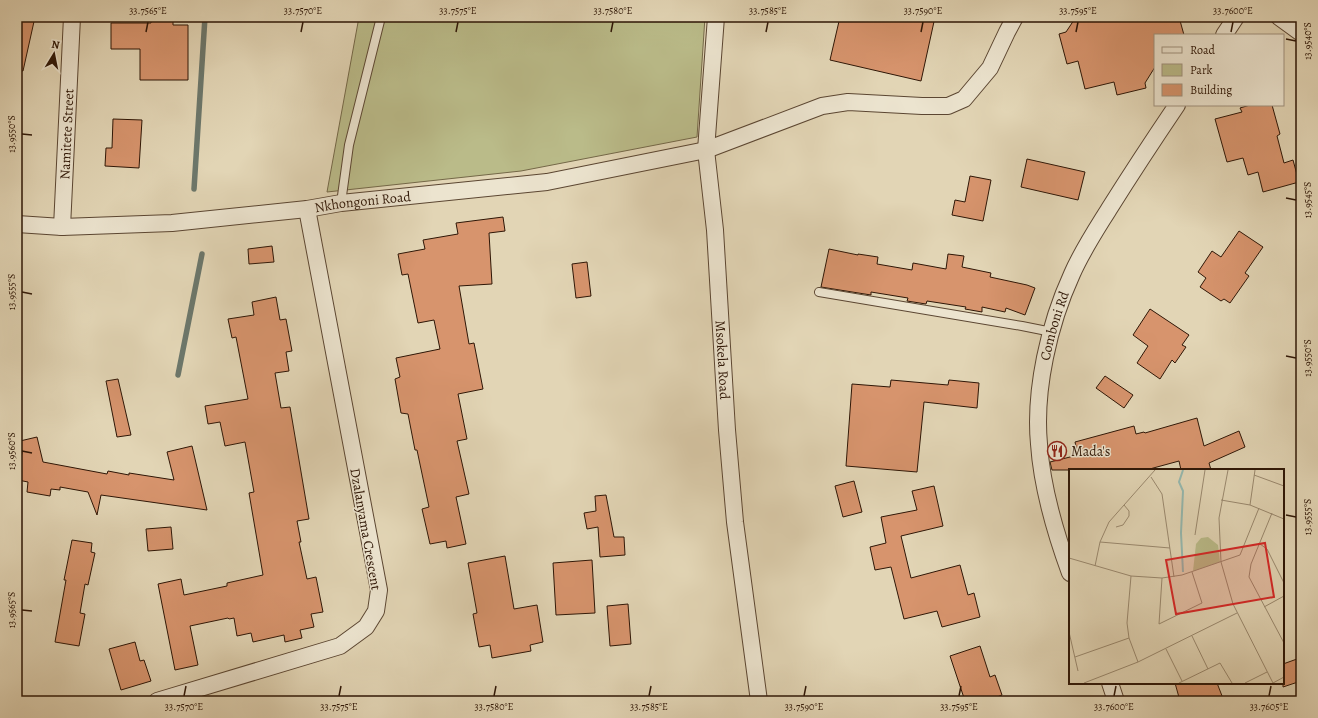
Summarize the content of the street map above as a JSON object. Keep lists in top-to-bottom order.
{
  "streets": {
    "street": [
      "Namitete Street",
      "Nkhongoni Road",
      "Comboni Rd",
      "Msokela Road",
      "Dzalanyama Crescent"
    ]
  },
  "crossings": [
    ["Namitete Street", "Nkhongoni Road"],
    ["Nkhongoni Road", "Msokela Road"],
    ["Nkhongoni Road", "Dzalanyama Crescent"]
  ],
  "places": {
    "restaurant": ["Mada's"]
  },
  "legend": ["Road", "Park", "Building"],
  "north": "top",
  "coordinates": [
    "33.7565°E",
    "33.7570°E",
    "33.7575°E",
    "33.7580°E",
    "33.7585°E",
    "33.7590°E",
    "33.7595°E",
    "33.7600°E",
    "13.9540°S",
    "13.9550°S",
    "13.9545°S",
    "13.9555°S",
    "13.9560°S",
    "13.9565°S",
    "33.7605°E"
  ]
}
